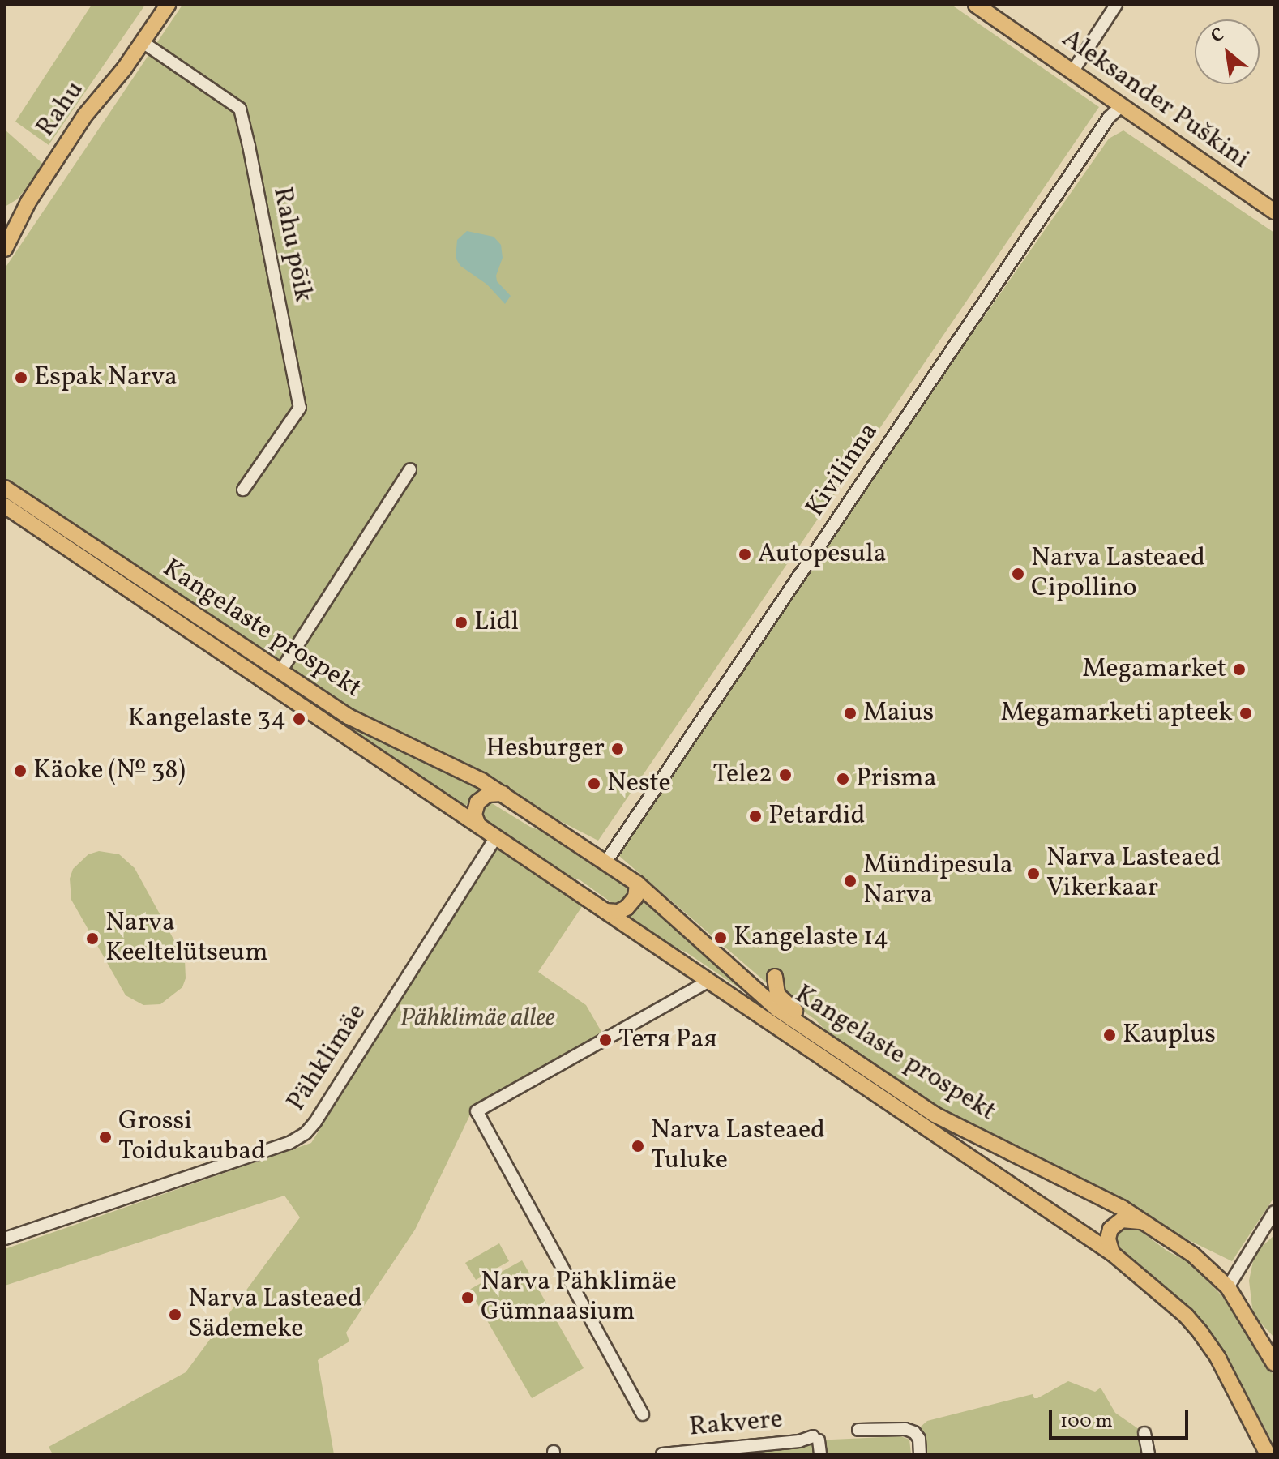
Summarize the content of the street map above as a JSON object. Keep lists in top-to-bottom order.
{
  "streets": {
    "main road": ["Aleksander Puškini", "Rahu", "Kangelaste prospekt"],
    "street": [
      "Rahu põik",
      "Kivilinna",
      "Pähklimäe",
      "Rakvere"
    ]
  },
  "crossings": [
    ["Aleksander Puškini", "Kivilinna"],
    ["Rahu", "Rahu põik"],
    ["Kivilinna", "Kangelaste prospekt"],
    ["Kangelaste prospekt", "Pähklimäe"]
  ],
  "parks": ["Pähklimäe allee"],
  "places": [
    "Espak Narva",
    "Autopesula",
    "Narva Lasteaed Cipollino",
    "Lidl",
    "Megamarket",
    "Maius",
    "Megamarketi apteek",
    "Kangelaste 34",
    "Hesburger",
    "Käoke (№ 38)",
    "Tele2",
    "Prisma",
    "Neste",
    "Petardid",
    "Narva Lasteaed Vikerkaar",
    "Mündipesula Narva",
    "Kangelaste 14",
    "Narva Keeltelütseum",
    "Kauplus",
    "Тетя Рая",
    "Grossi Toidukaubad",
    "Narva Lasteaed Tuluke",
    "Narva Pähklimäe Gümnaasium",
    "Narva Lasteaed Sädemeke"
  ],
  "scale_bar": "100 m",
  "north": "top left"
}
